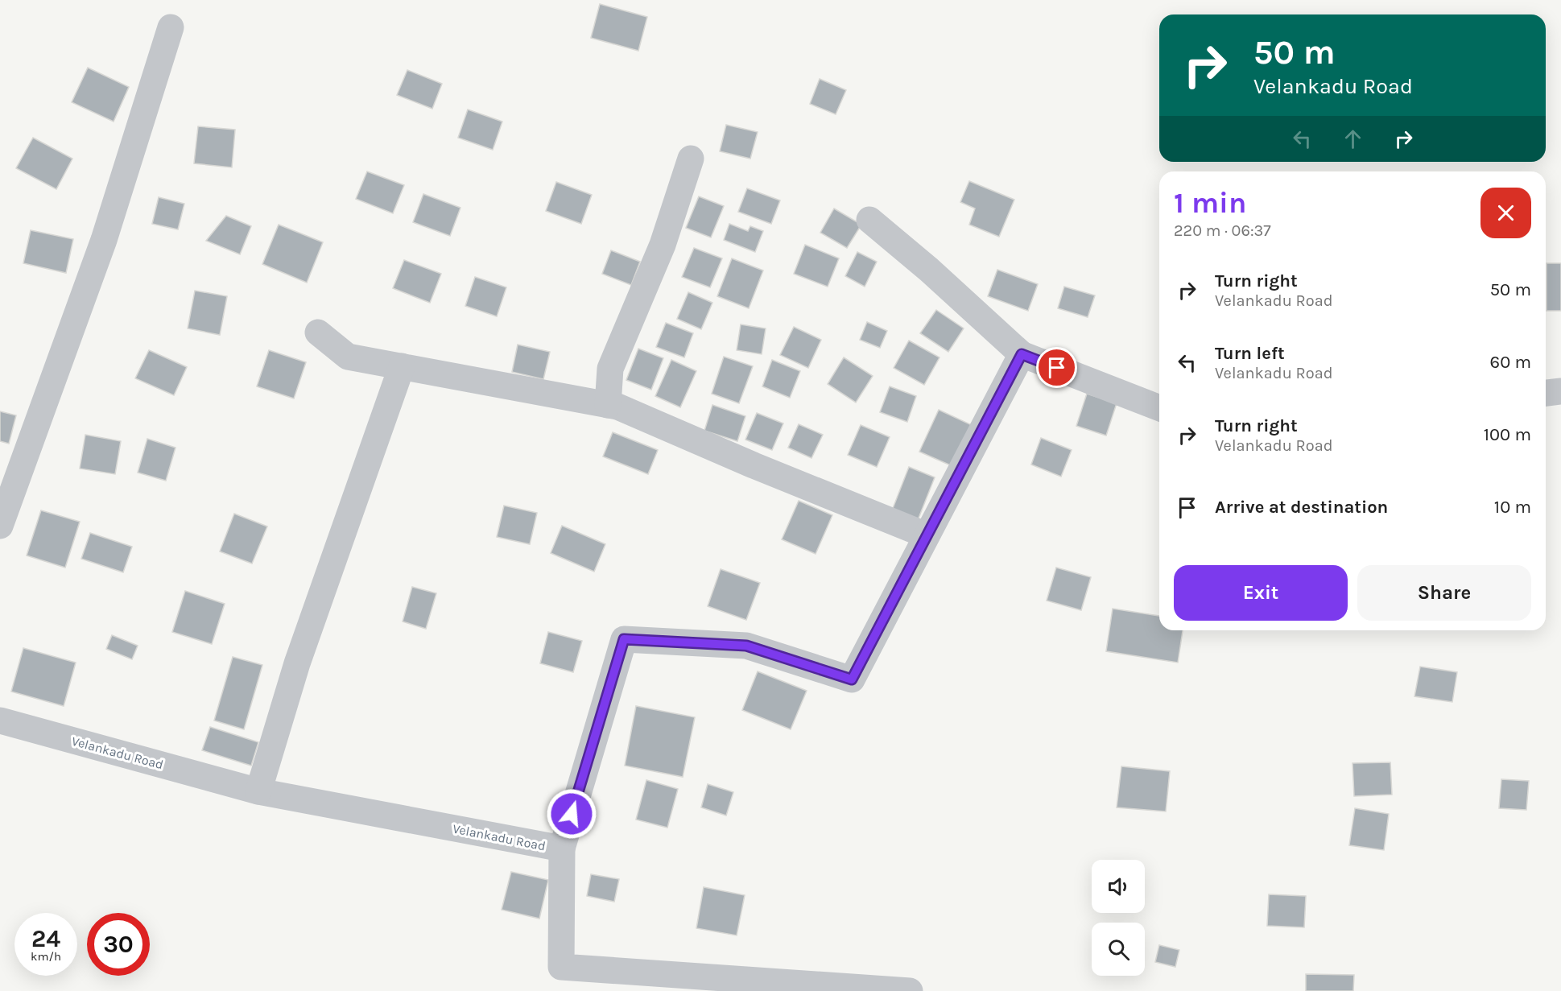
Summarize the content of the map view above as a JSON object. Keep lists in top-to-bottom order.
{
  "streets": {
    "street": ["Velankadu Road"]
  },
  "page": {
    "turn": ["50 m", "Velankadu Road"],
    "heading": ["1 min", "220 m · 06:37"],
    "list": [
      {
        "name": "Turn right",
        "note": "Velankadu Road",
        "value": "50 m"
      },
      {
        "name": "Turn left",
        "note": "Velankadu Road",
        "value": "60 m"
      },
      {
        "name": "Turn right",
        "note": "Velankadu Road",
        "value": "100 m"
      },
      {
        "name": "Arrive at destination",
        "value": "10 m"
      }
    ],
    "buttons": ["Exit", "Share"],
    "speed": "24 km/h",
    "limit": "30"
  }
}
